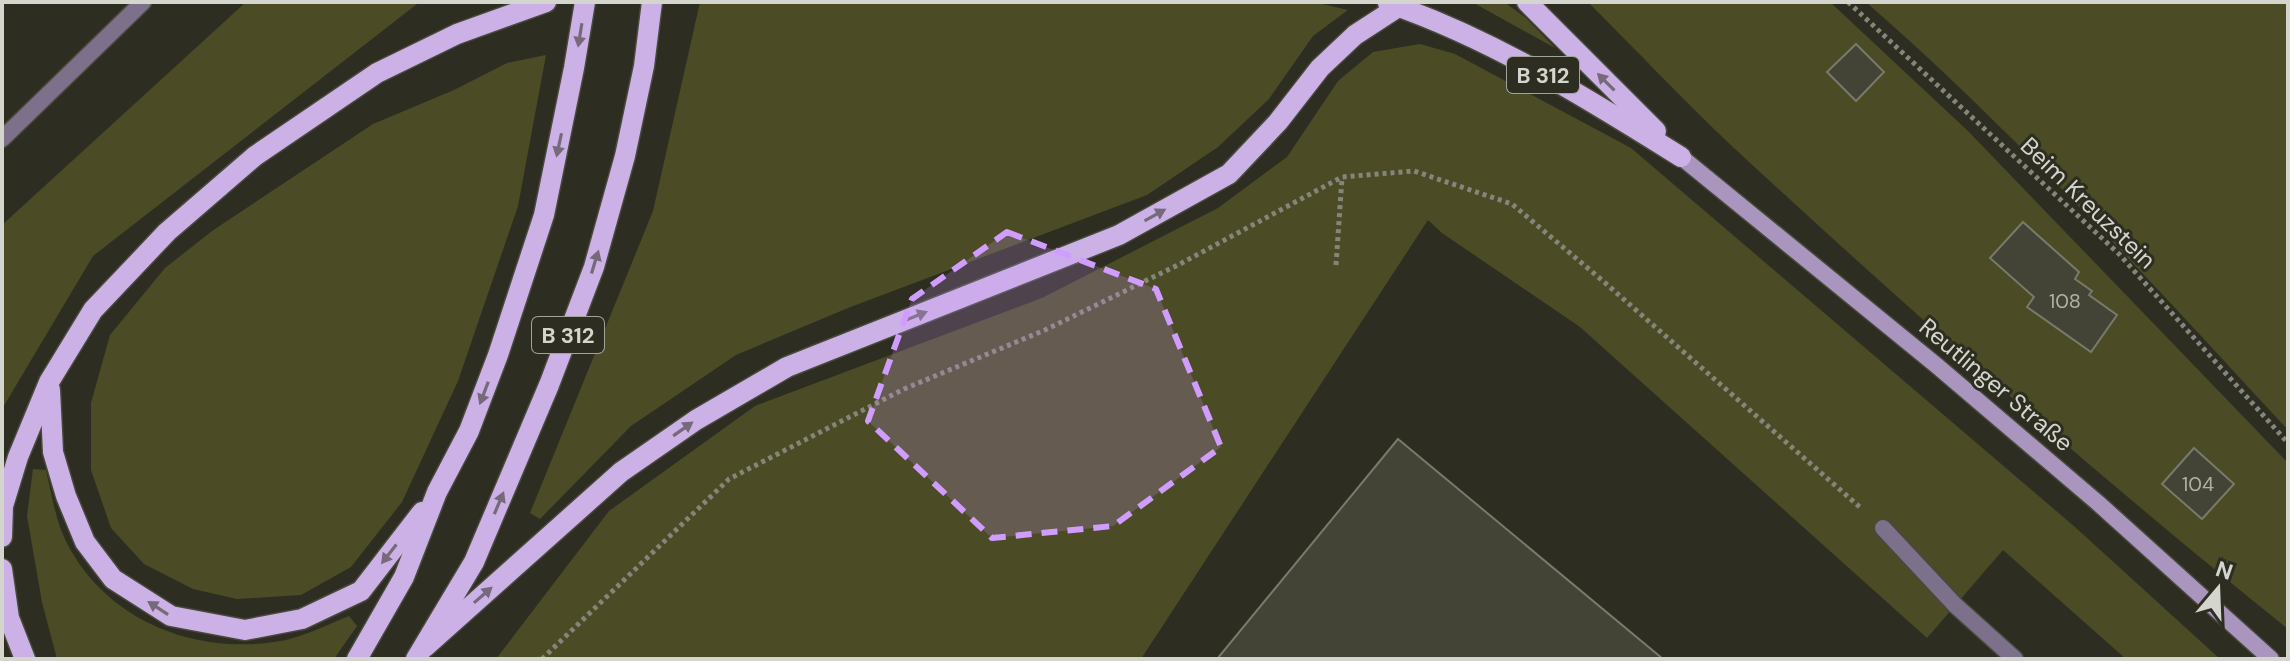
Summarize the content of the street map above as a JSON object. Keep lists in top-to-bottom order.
{
  "streets": {
    "main road": ["B 312", "Reutlinger Straße"],
    "path": ["Beim Kreuzstein"]
  },
  "crossings": [
    ["B 312", "Reutlinger Straße"]
  ],
  "house_numbers": ["108", "104"],
  "north": "top"
}
